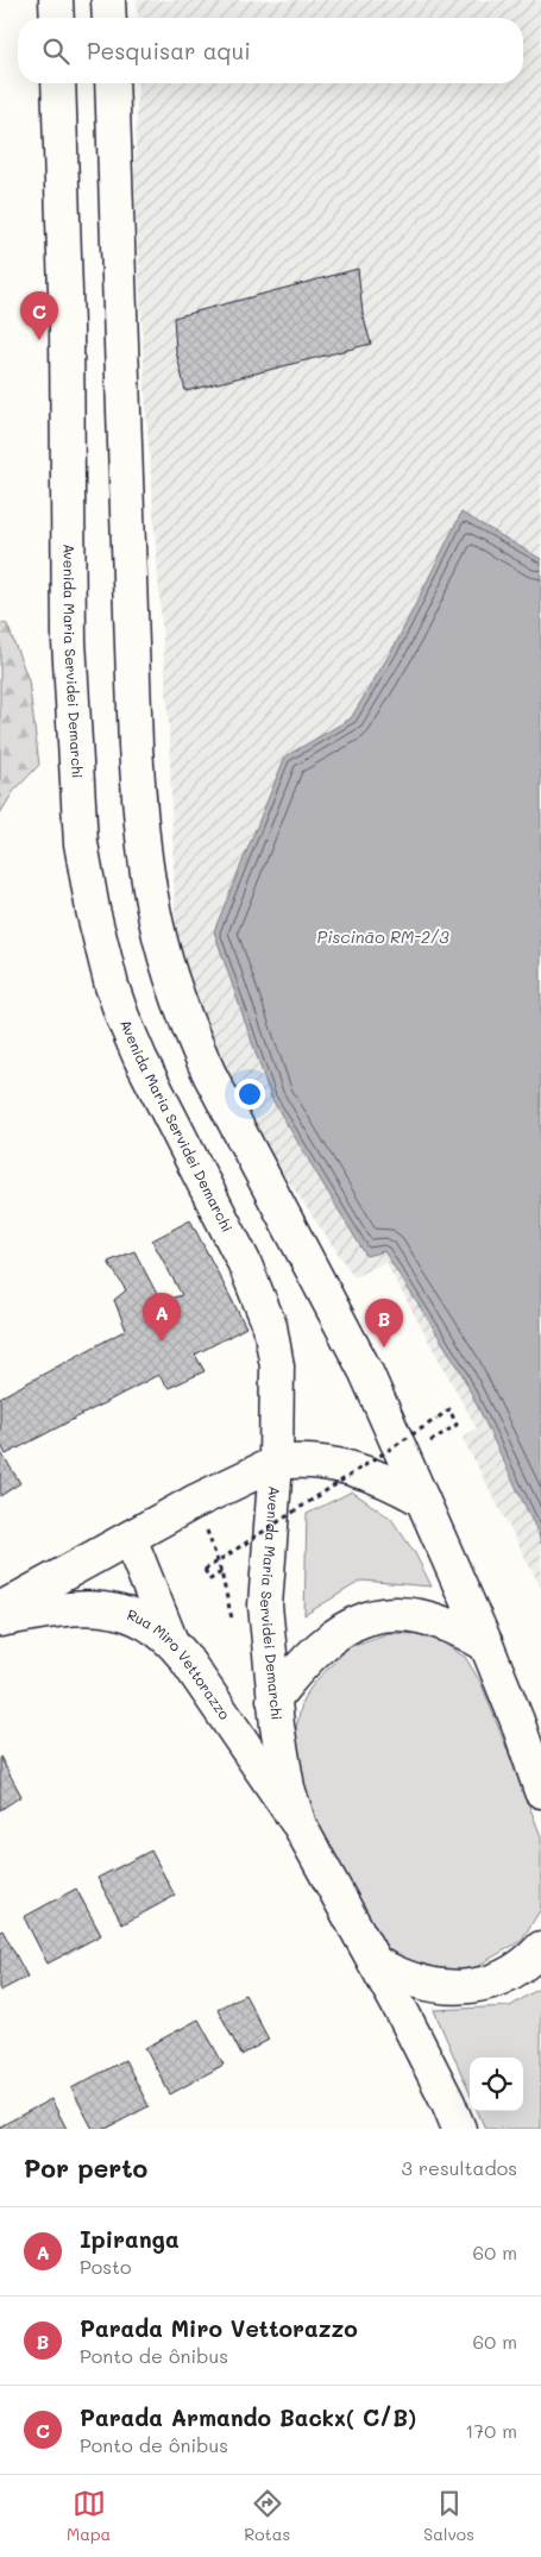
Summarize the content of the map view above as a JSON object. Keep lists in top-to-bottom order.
{
  "streets": {
    "main road": ["Avenida Maria Servidei Demarchi", "Rua Miro Vettorazzo"]
  },
  "crossings": [
    ["Avenida Maria Servidei Demarchi", "Rua Miro Vettorazzo"]
  ],
  "water": ["Piscinão RM-2/3"],
  "page": {
    "search": "Pesquisar aqui",
    "pins": ["C", "A", "B"],
    "heading": ["Por perto", "3 resultados"],
    "list": [
      {
        "mark": "A",
        "name": "Ipiranga",
        "note": "Posto",
        "value": "60 m"
      },
      {
        "mark": "B",
        "name": "Parada Miro Vettorazzo",
        "note": "Ponto de ônibus",
        "value": "60 m"
      },
      {
        "mark": "C",
        "name": "Parada Armando Backx( C/B)",
        "note": "Ponto de ônibus",
        "value": "170 m"
      }
    ],
    "nav": ["Mapa", "Rotas", "Salvos"]
  }
}
